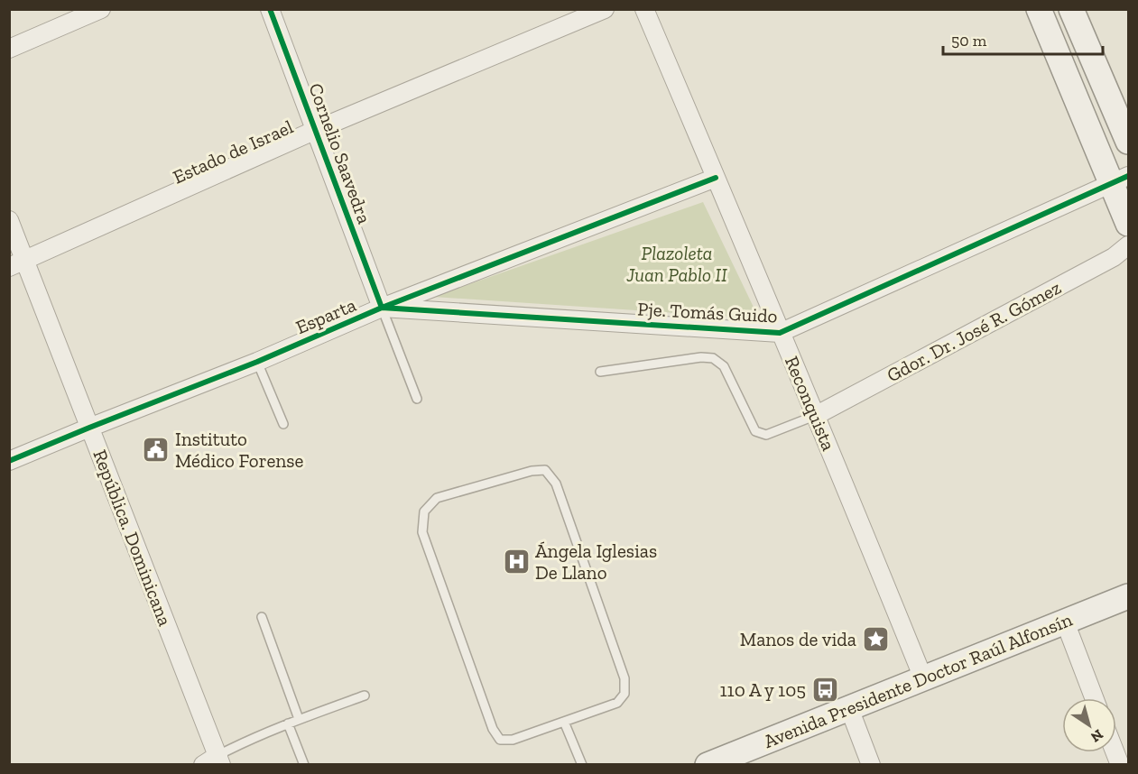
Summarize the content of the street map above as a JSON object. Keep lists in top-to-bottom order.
{
  "streets": {
    "main road": ["Avenida Presidente Doctor Raúl Alfonsín"],
    "street": [
      "Estado de Israel",
      "Cornelio Saavedra",
      "Pje. Tomás Guido",
      "Esparta",
      "Gdor. Dr. José R. Gómez",
      "Reconquista",
      "República. Dominicana"
    ]
  },
  "crossings": [
    ["Estado de Israel", "Cornelio Saavedra"],
    ["Estado de Israel", "República. Dominicana"],
    ["Cornelio Saavedra", "Pje. Tomás Guido"],
    ["Cornelio Saavedra", "Esparta"],
    ["Pje. Tomás Guido", "Esparta"],
    ["Pje. Tomás Guido", "Reconquista"],
    ["Esparta", "Reconquista"],
    ["Esparta", "República. Dominicana"],
    ["Gdor. Dr. José R. Gómez", "Reconquista"],
    ["Reconquista", "Avenida Presidente Doctor Raúl Alfonsín"]
  ],
  "parks": ["Plazoleta Juan Pablo II"],
  "places": {
    "public building": ["Instituto Médico Forense"],
    "hospital": ["Ángela Iglesias De Llano"],
    "place": ["Manos de vida"],
    "bus stop": ["110 A y 105"]
  },
  "scale_bar": "50 m",
  "north": "bottom right"
}
